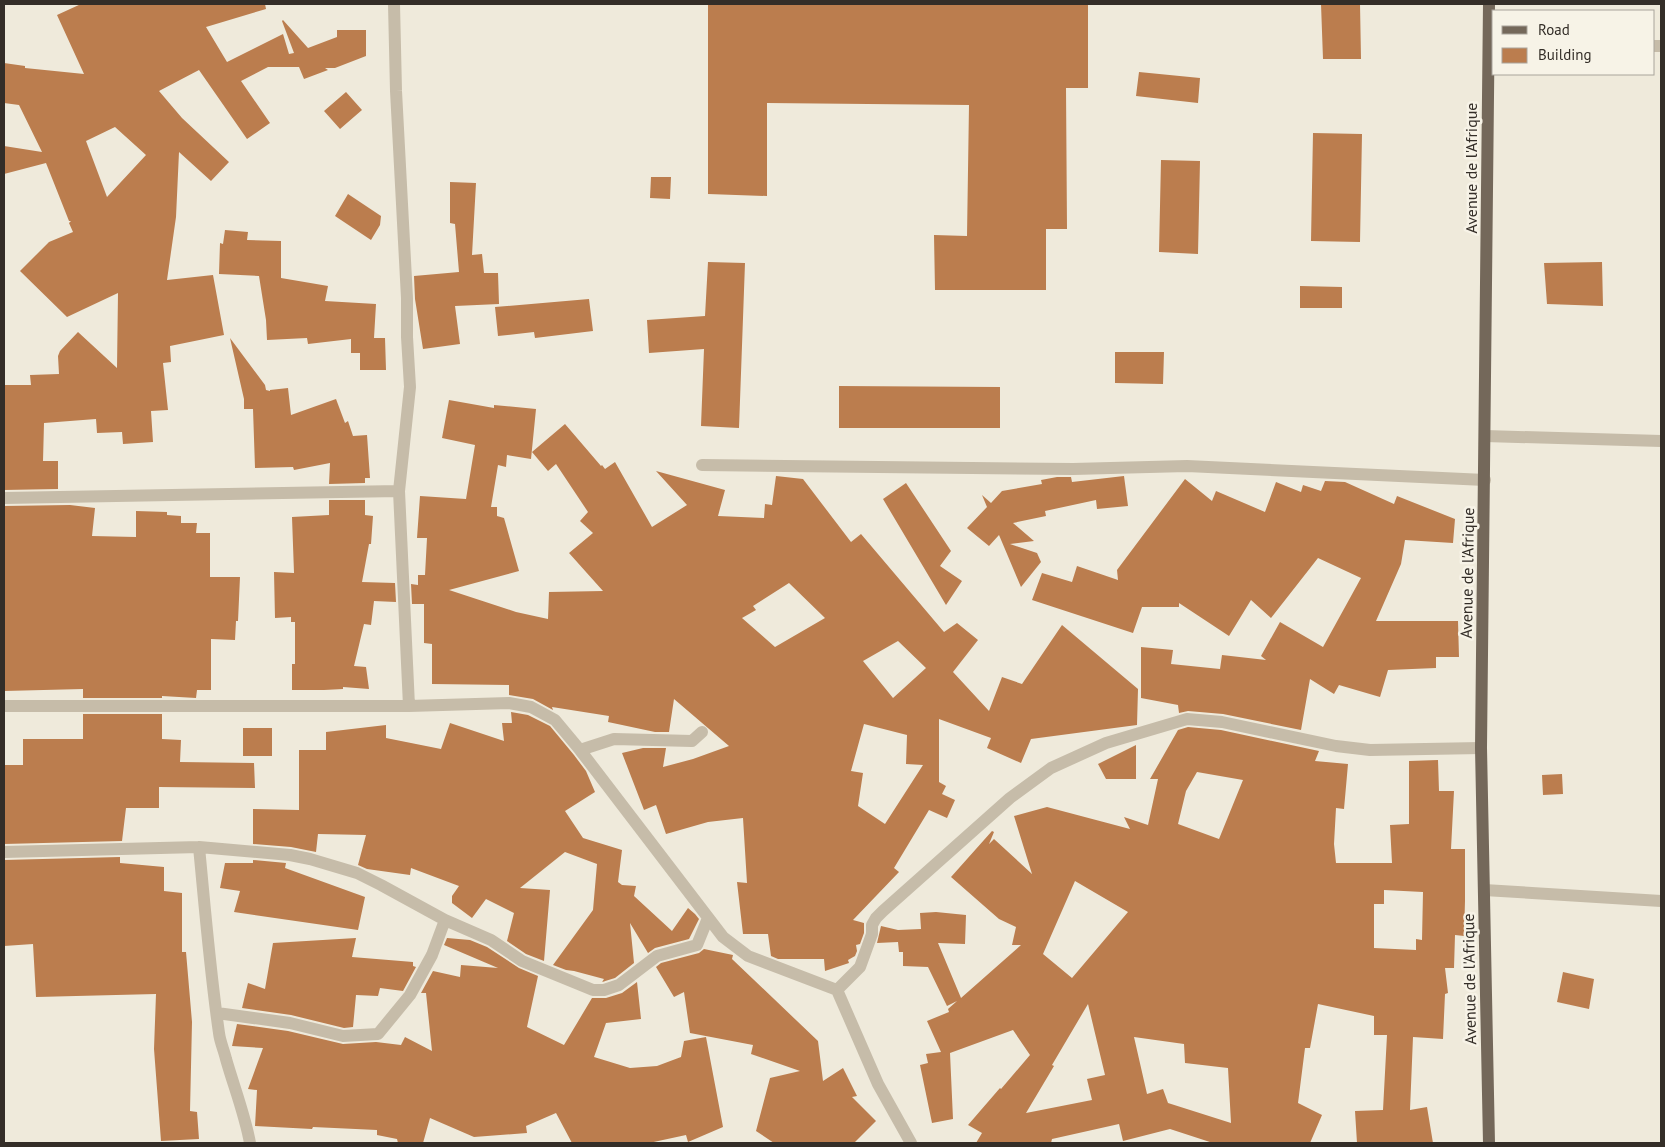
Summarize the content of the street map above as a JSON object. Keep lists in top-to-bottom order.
{
  "streets": {
    "main road": ["Avenue de l'Afrique"]
  },
  "legend": ["Road", "Building"]
}
